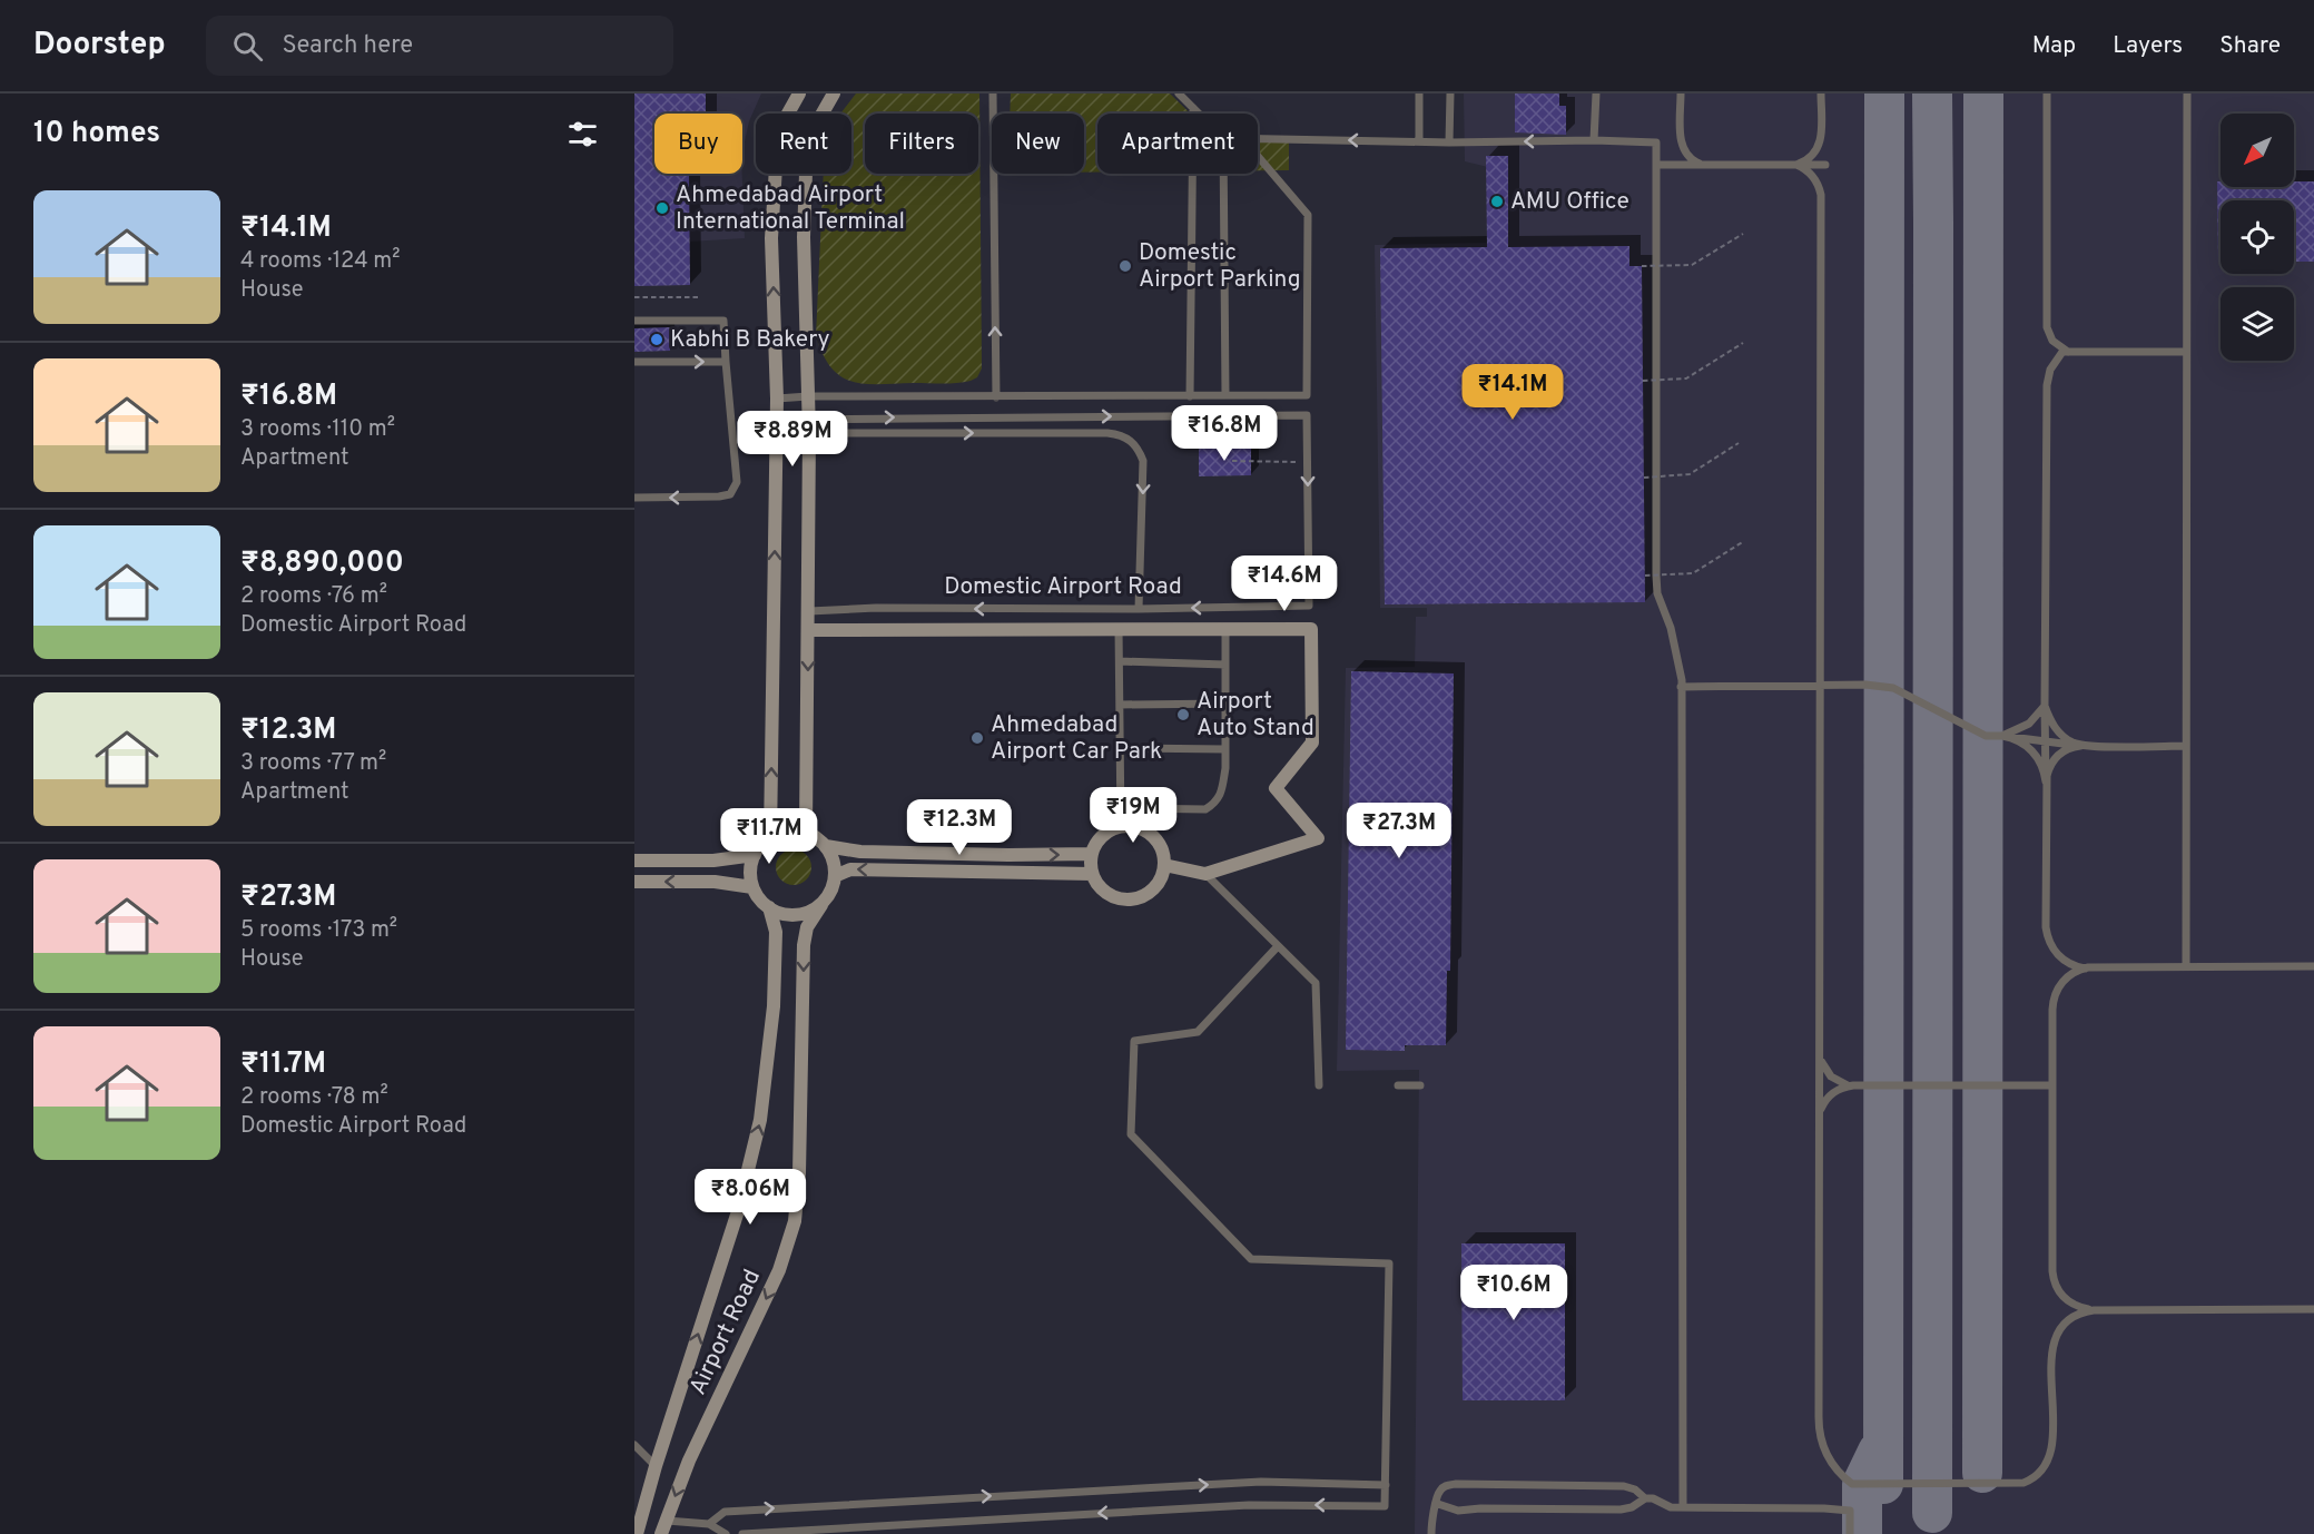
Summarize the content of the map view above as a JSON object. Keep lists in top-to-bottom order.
{
  "streets": {
    "main road": ["Airport Road"],
    "lane": ["Domestic Airport Road"]
  },
  "places": [
    "AMU Office",
    "Ahmedabad Airport International Terminal",
    "Domestic Airport Parking",
    "Kabhi B Bakery",
    "Airport Auto Stand",
    "Ahmedabad Airport Car Park"
  ],
  "north": "bottom left",
  "page": {
    "header": "Doorstep",
    "search": "Search here",
    "nav": ["Map", "Layers", "Share"],
    "heading": "10 homes",
    "chip": [
      "Buy",
      "Rent",
      "Filters",
      "New",
      "Apartment"
    ],
    "list": [
      {
        "name": "₹14.1M",
        "note": "4 rooms · 124 m² · House"
      },
      {
        "name": "₹16.8M",
        "note": "3 rooms · 110 m² · Apartment"
      },
      {
        "name": "₹8,890,000",
        "note": "2 rooms · 76 m² · Domestic Airport Road"
      },
      {
        "name": "₹12.3M",
        "note": "3 rooms · 77 m² · Apartment"
      },
      {
        "name": "₹27.3M",
        "note": "5 rooms · 173 m² · House"
      },
      {
        "name": "₹11.7M",
        "note": "2 rooms · 78 m² · Domestic Airport Road"
      }
    ],
    "price": [
      "₹14.1M",
      "₹16.8M",
      "₹8.89M",
      "₹14.6M",
      "₹19M",
      "₹12.3M",
      "₹27.3M",
      "₹11.7M",
      "₹8.06M",
      "₹10.6M"
    ]
  }
}
